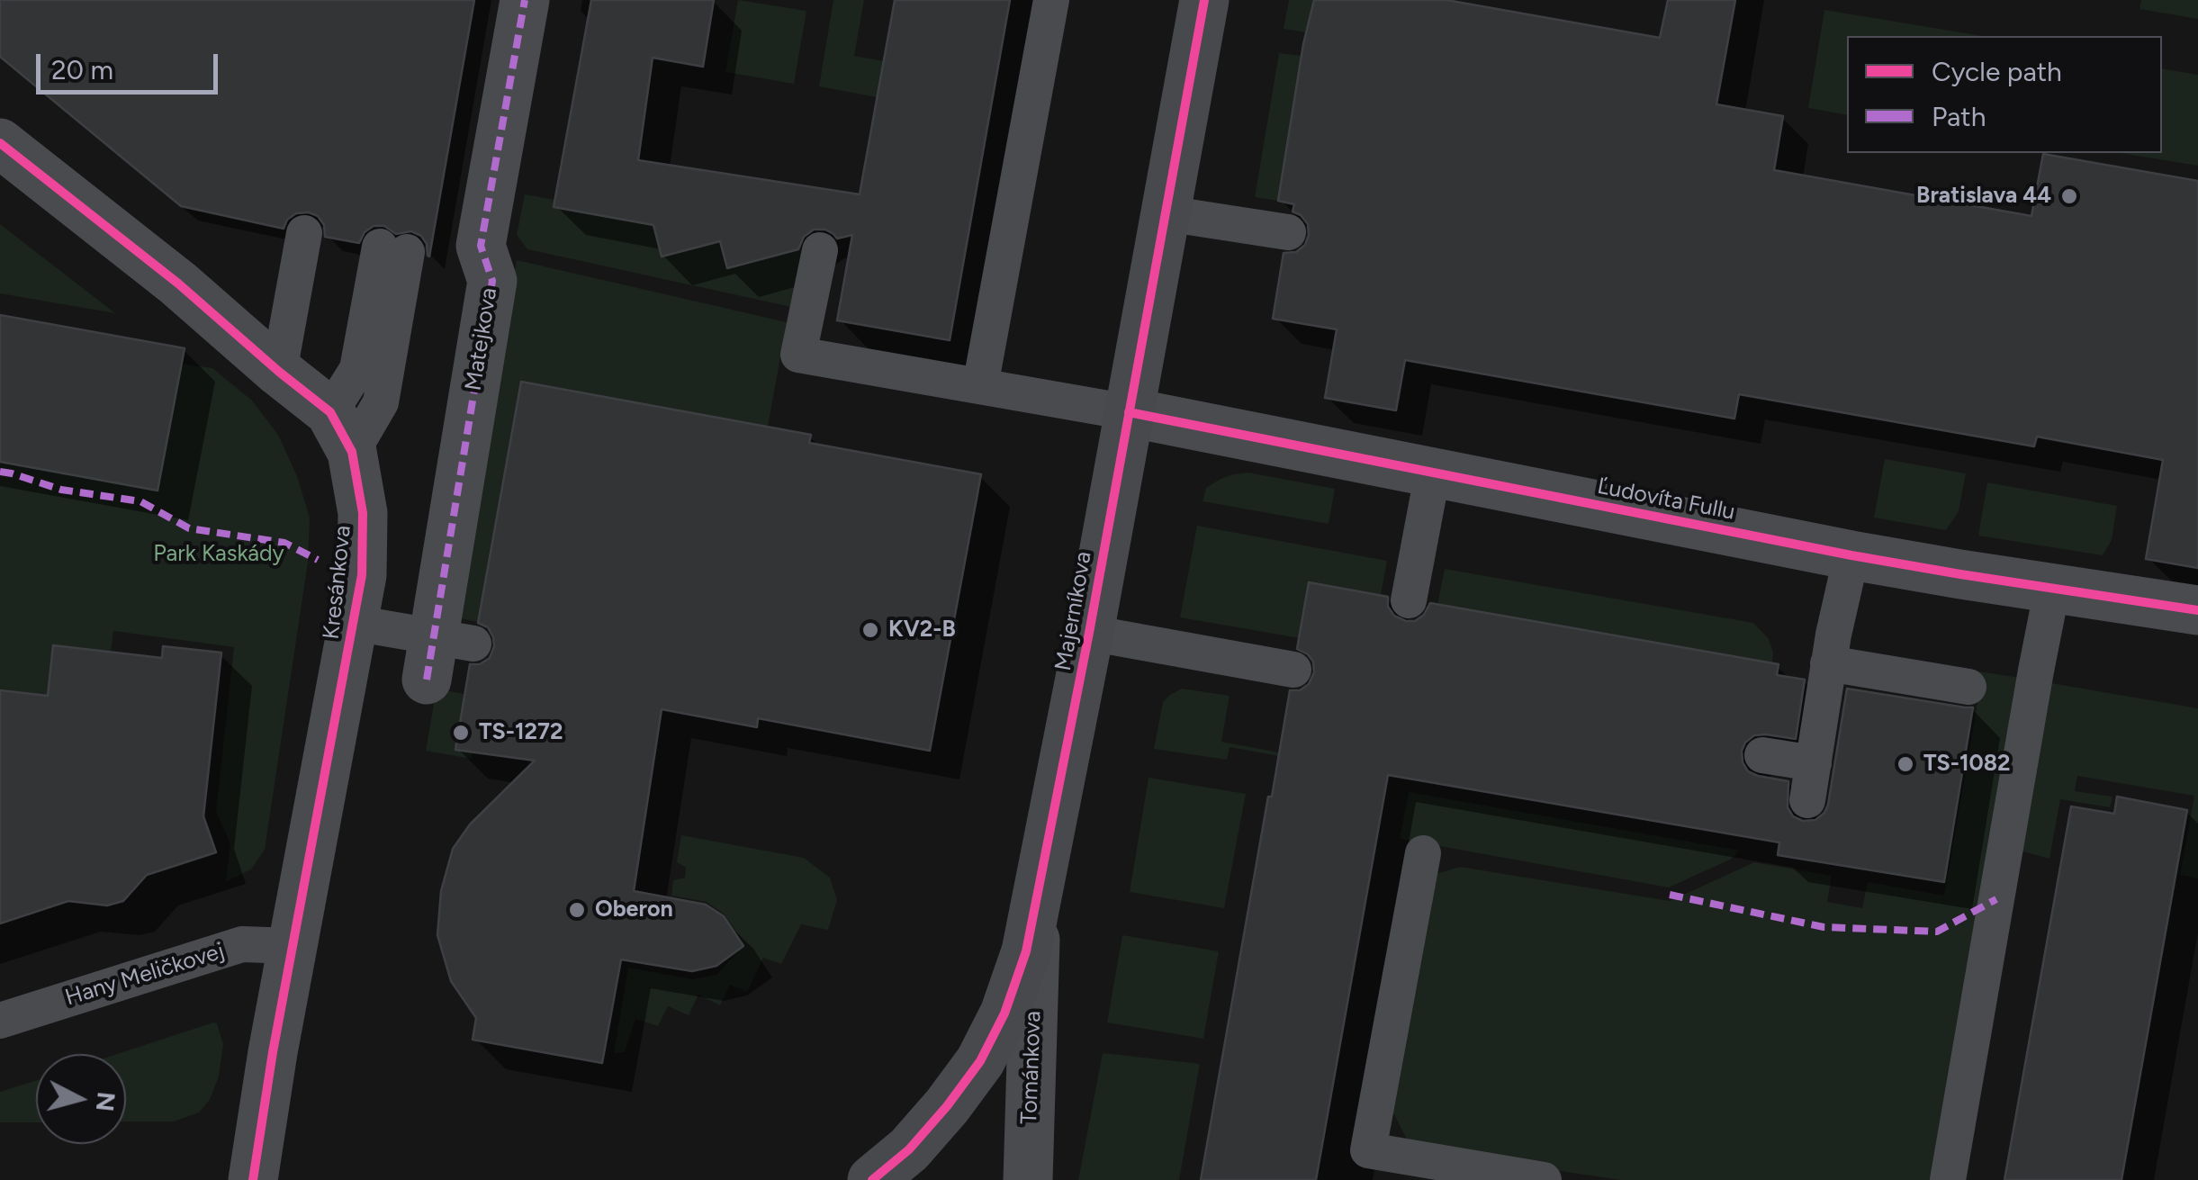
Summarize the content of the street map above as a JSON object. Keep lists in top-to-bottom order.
{
  "streets": {
    "street": [
      "Matejkova",
      "Ľudovíta Fullu",
      "Kresánkova",
      "Majerníkova",
      "Tománkova"
    ],
    "lane": ["Hany Meličkovej"]
  },
  "crossings": [
    ["Ľudovíta Fullu", "Majerníkova"],
    ["Kresánkova", "Hany Meličkovej"],
    ["Majerníkova", "Tománkova"]
  ],
  "parks": ["Park Kaskády"],
  "places": [
    "Bratislava 44",
    "KV2-B",
    "TS-1272",
    "TS-1082",
    "Oberon"
  ],
  "legend": ["Cycle path", "Path"],
  "scale_bar": "20 m",
  "north": "right"
}
